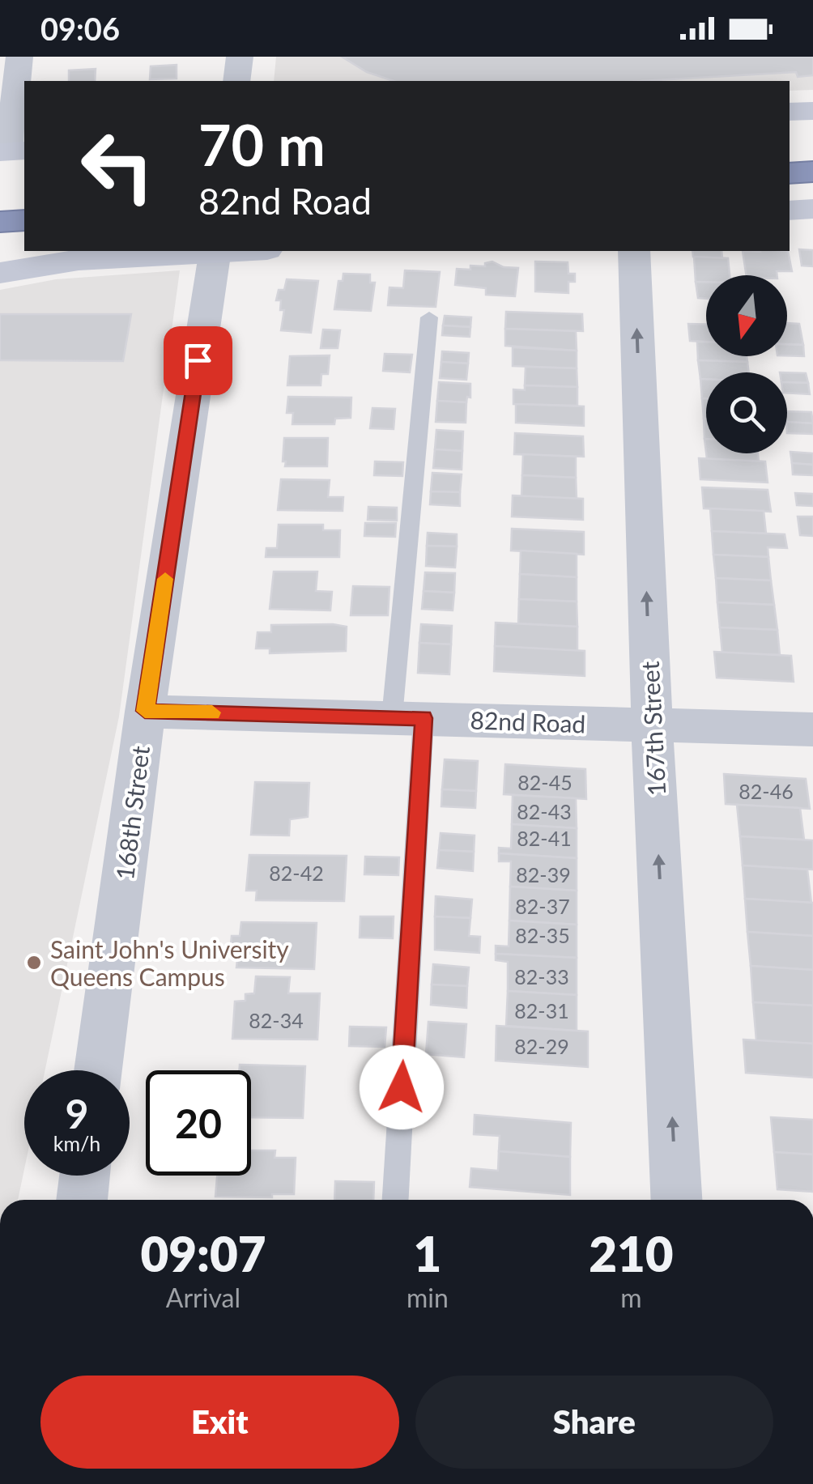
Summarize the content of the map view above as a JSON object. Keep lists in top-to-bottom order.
{
  "streets": {
    "street": ["82nd Road", "167th Street", "168th Street"]
  },
  "crossings": [
    ["82nd Road", "167th Street"],
    ["82nd Road", "168th Street"]
  ],
  "one_way": ["167th Street"],
  "places": ["Saint John's University Queens Campus"],
  "house_numbers": [
    "82-45",
    "82-46",
    "82-43",
    "82-41",
    "82-42",
    "82-39",
    "82-37",
    "82-35",
    "82-33",
    "82-31",
    "82-34",
    "82-29"
  ],
  "north": "bottom",
  "page": {
    "status": "09:06",
    "turn": ["70 m", "82nd Road"],
    "speed": "9 km/h",
    "limit": "20",
    "eta": [
      "09:07",
      "Arrival",
      "1",
      "min",
      "210",
      "m"
    ],
    "buttons": ["Exit", "Share"]
  }
}
